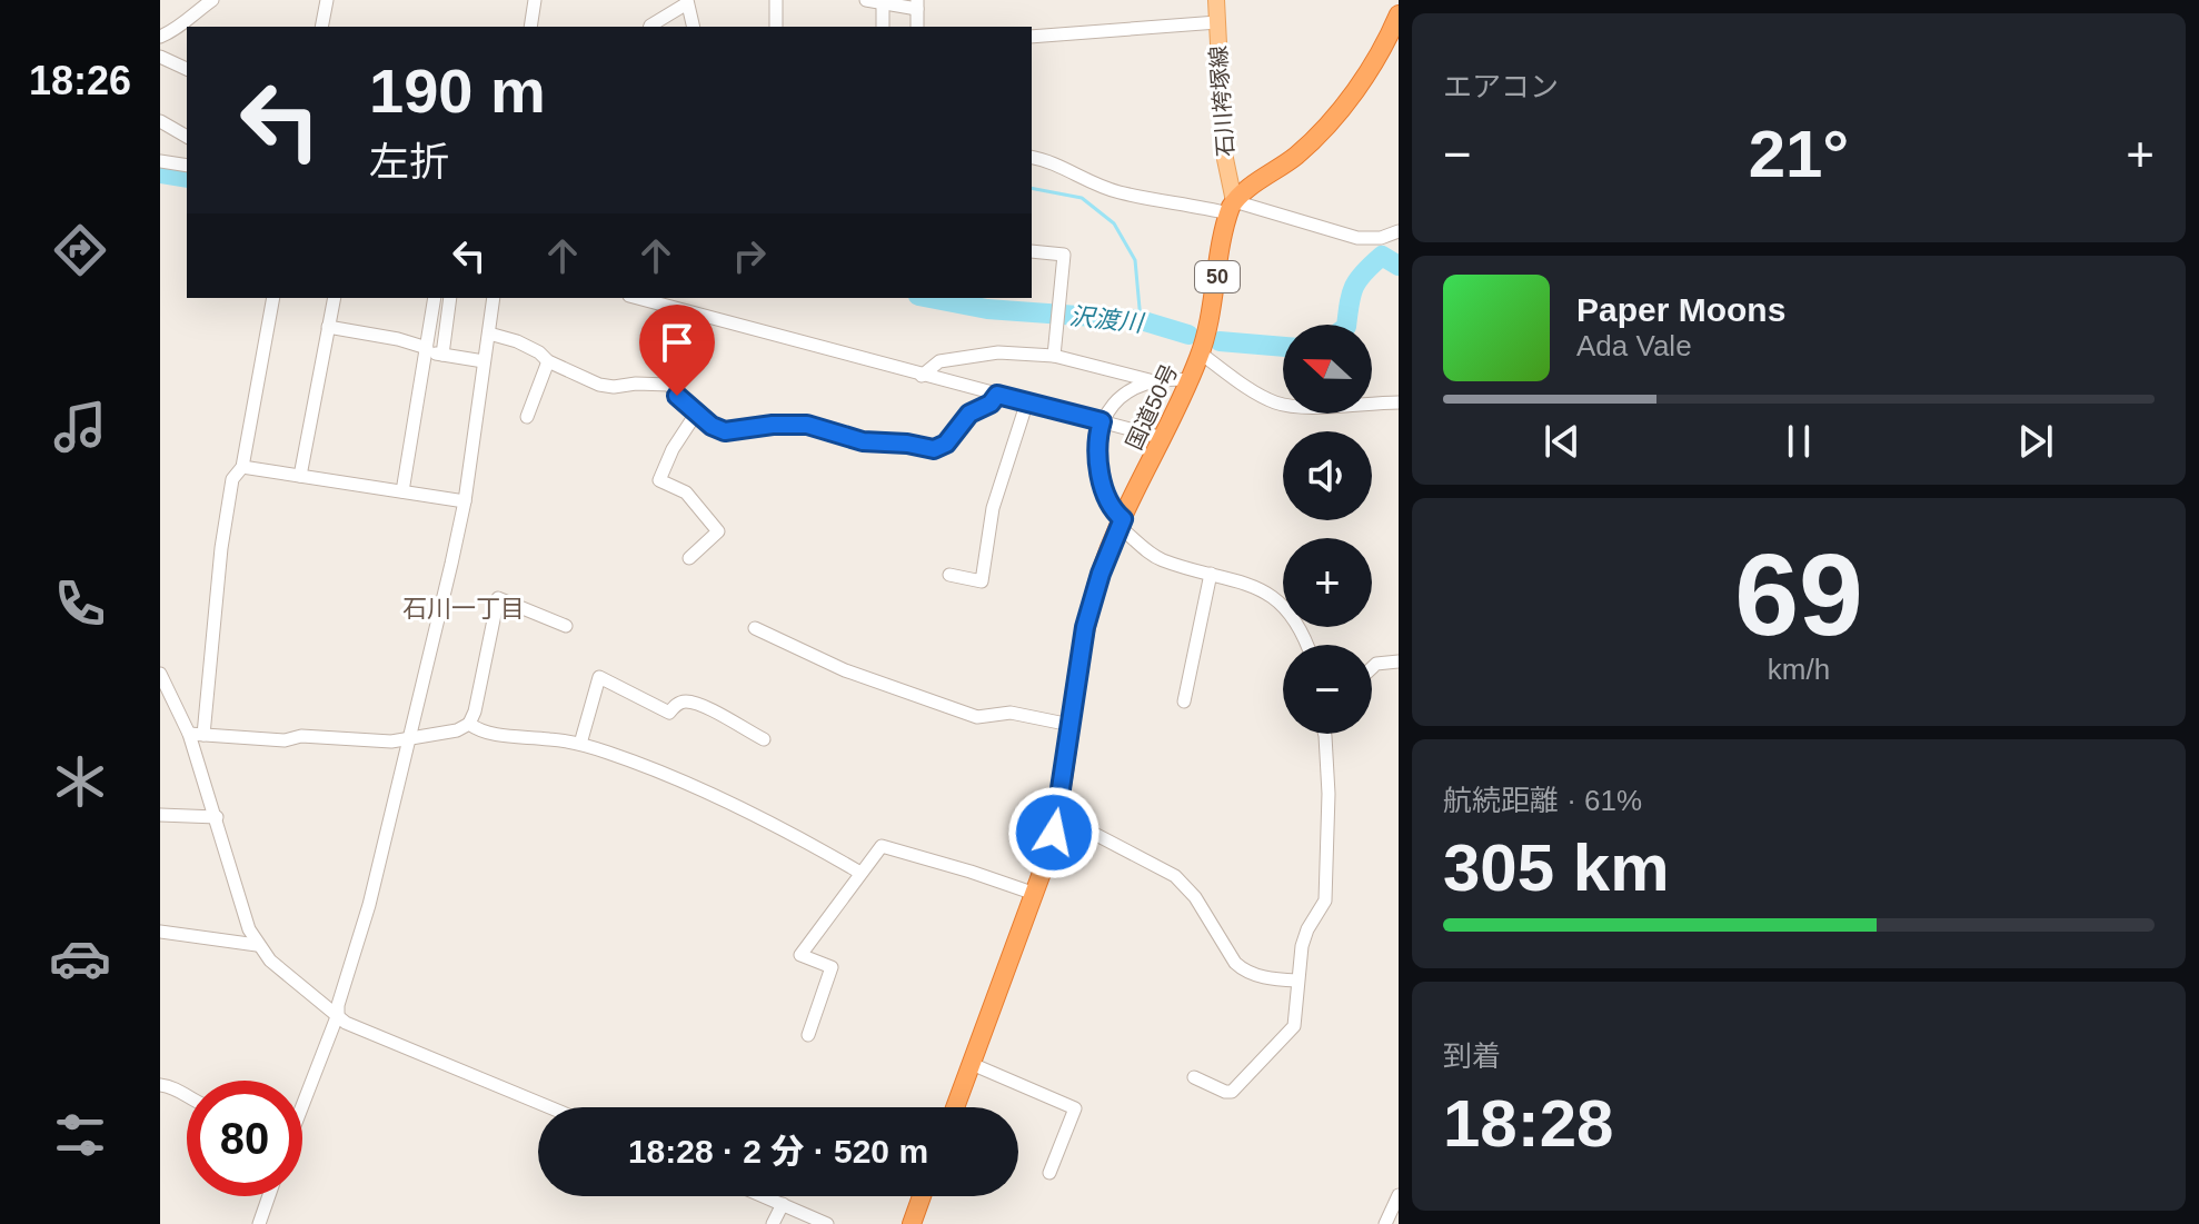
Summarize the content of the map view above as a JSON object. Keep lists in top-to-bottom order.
{
  "streets": {
    "highway": ["50", "国道50号"],
    "main road": ["石川袴塚線"]
  },
  "crossings": [
    ["石川袴塚線", "国道50号"]
  ],
  "districts": ["石川一丁目"],
  "water": ["沢渡川"],
  "north": "left",
  "page": {
    "tabs": "18:26",
    "tile": [
      "エアコン",
      ["69", "km/h"],
      ["航続距離 · 61%", "305 km"],
      ["到着", "18:28"]
    ],
    "turn": ["190 m", "左折"],
    "heat": ["−", "21°", "+"],
    "song": ["Paper Moons", "Ada Vale"],
    "map_buttons": ["+", "−"],
    "limit": "80",
    "trip": "18:28 · 2 分 · 520 m"
  }
}
